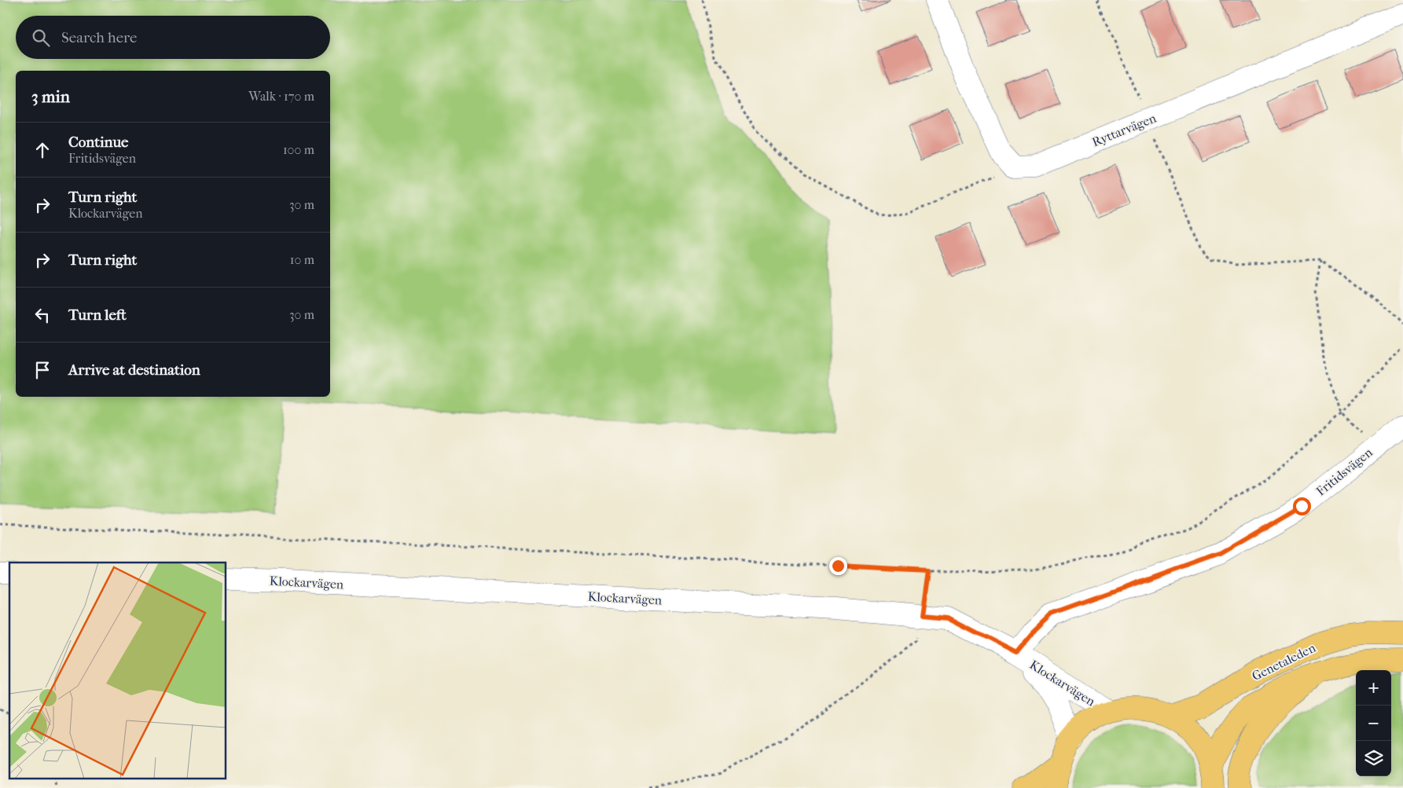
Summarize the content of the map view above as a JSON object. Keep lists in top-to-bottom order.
{
  "streets": {
    "main road": ["Genetaleden"],
    "street": ["Ryttarvägen", "Fritidsvägen", "Klockarvägen"]
  },
  "crossings": [
    ["Fritidsvägen", "Klockarvägen"]
  ],
  "page": {
    "search": "Search here",
    "heading": ["3 min", "Walk · 170 m"],
    "list": [
      ["Continue", "Fritidsvägen", "100 m"],
      ["Turn right", "Klockarvägen", "30 m"],
      ["Turn right", "10 m"],
      ["Turn left", "30 m"],
      "Arrive at destination"
    ],
    "map_buttons": ["+", "−"]
  }
}
